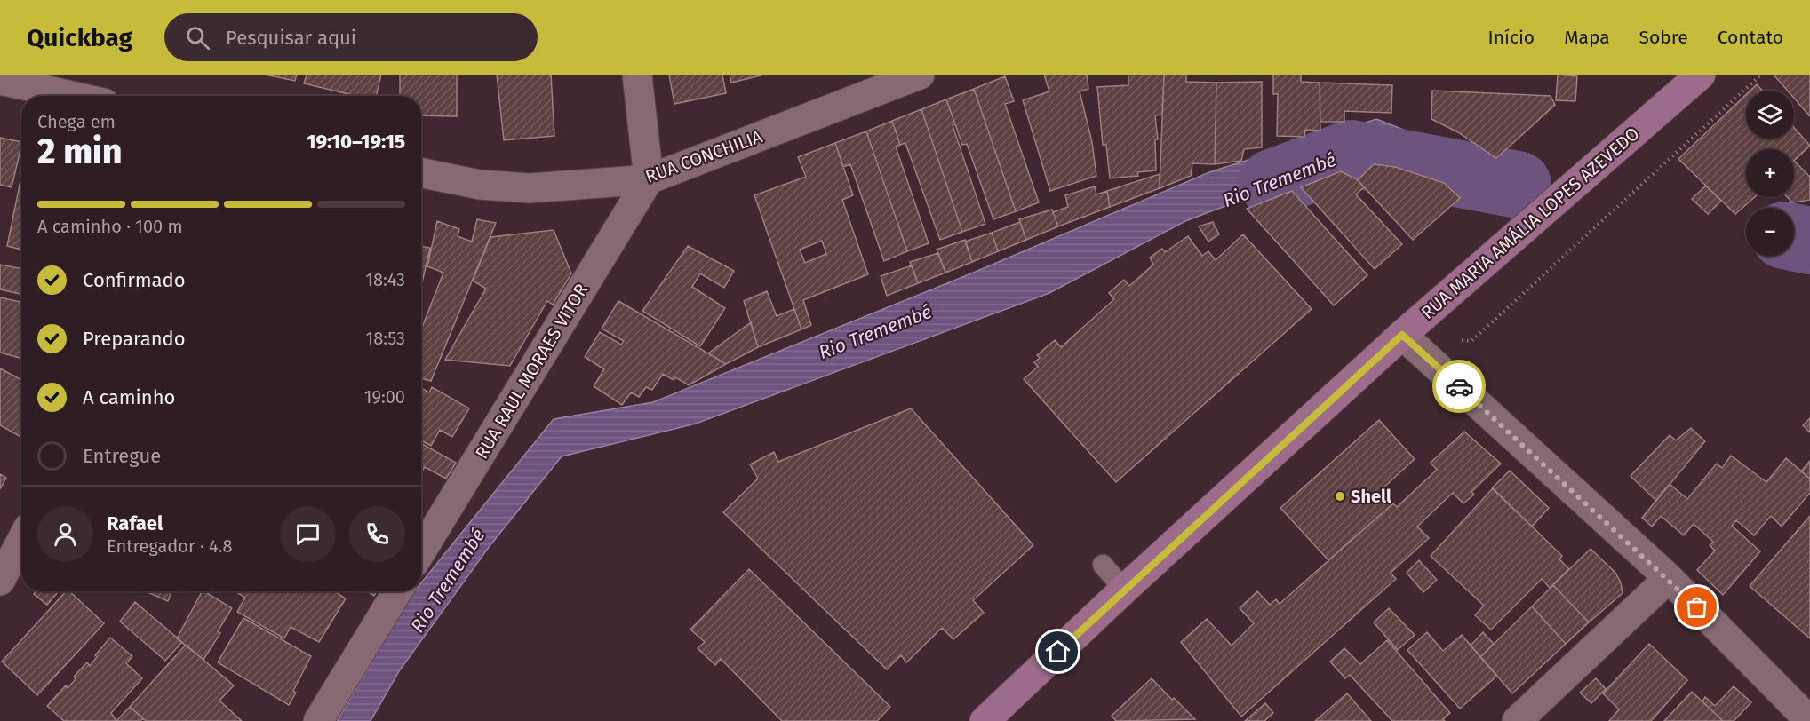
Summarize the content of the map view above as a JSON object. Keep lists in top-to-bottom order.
{
  "streets": {
    "main road": ["RUA MARIA AMÁLIA LOPES AZEVEDO"],
    "street": ["RUA CONCHILIA", "RUA RAUL MORAES VITOR"]
  },
  "crossings": [
    ["RUA CONCHILIA", "RUA RAUL MORAES VITOR"]
  ],
  "water": ["Rio Tremembé"],
  "places": ["Shell"],
  "page": {
    "header": "Quickbag",
    "search": "Pesquisar aqui",
    "nav": [
      "Início",
      "Mapa",
      "Sobre",
      "Contato"
    ],
    "map_buttons": ["+", "−"],
    "heading": ["2 min", "Chega em", "19:10–19:15"],
    "panel": ["Rafael", "Entregador · 4.8"],
    "bar": "A caminho · 100 m",
    "list": [
      ["Confirmado", "18:43"],
      ["Preparando", "18:53"],
      ["A caminho", "19:00"],
      "Entregue"
    ]
  }
}
